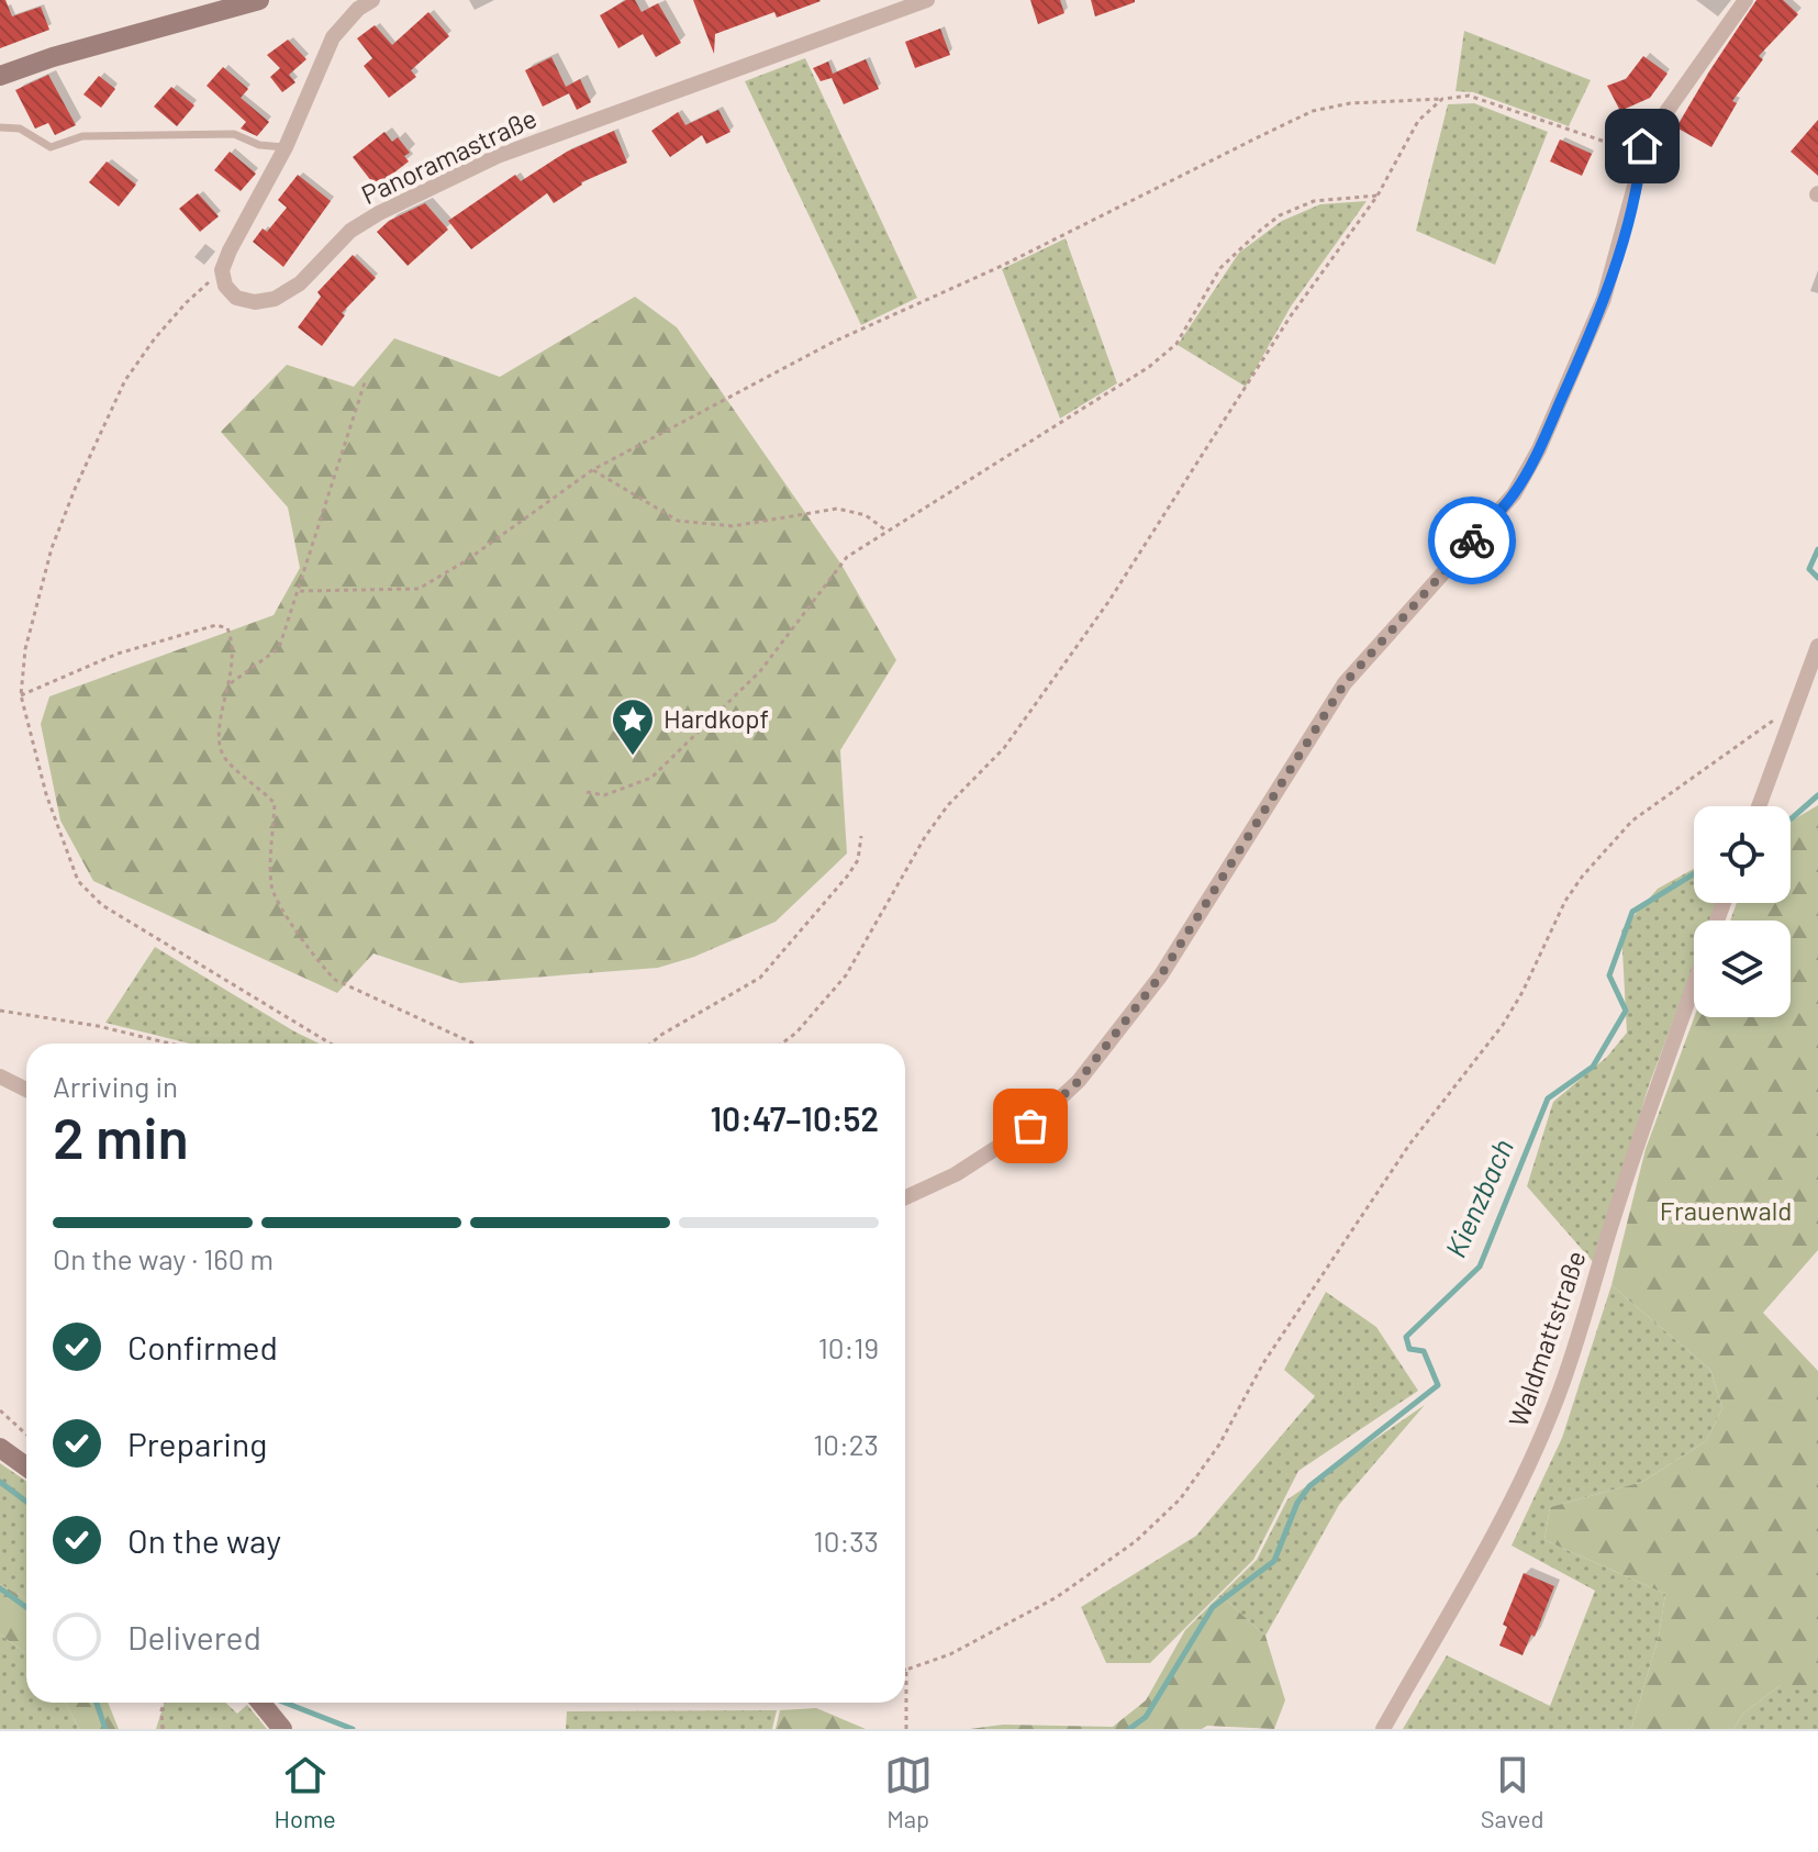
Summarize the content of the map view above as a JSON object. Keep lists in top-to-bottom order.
{
  "streets": {
    "street": ["Panoramastraße", "Waldmattstraße"]
  },
  "water": ["Kienzbach"],
  "parks": ["Frauenwald"],
  "places": {
    "place": ["Hardkopf"]
  },
  "page": {
    "heading": ["2 min", "Arriving in", "10:47–10:52"],
    "bar": "On the way · 160 m",
    "list": [
      ["Confirmed", "10:19"],
      ["Preparing", "10:23"],
      ["On the way", "10:33"],
      "Delivered"
    ],
    "tabs": ["Home", "Map", "Saved"]
  }
}
